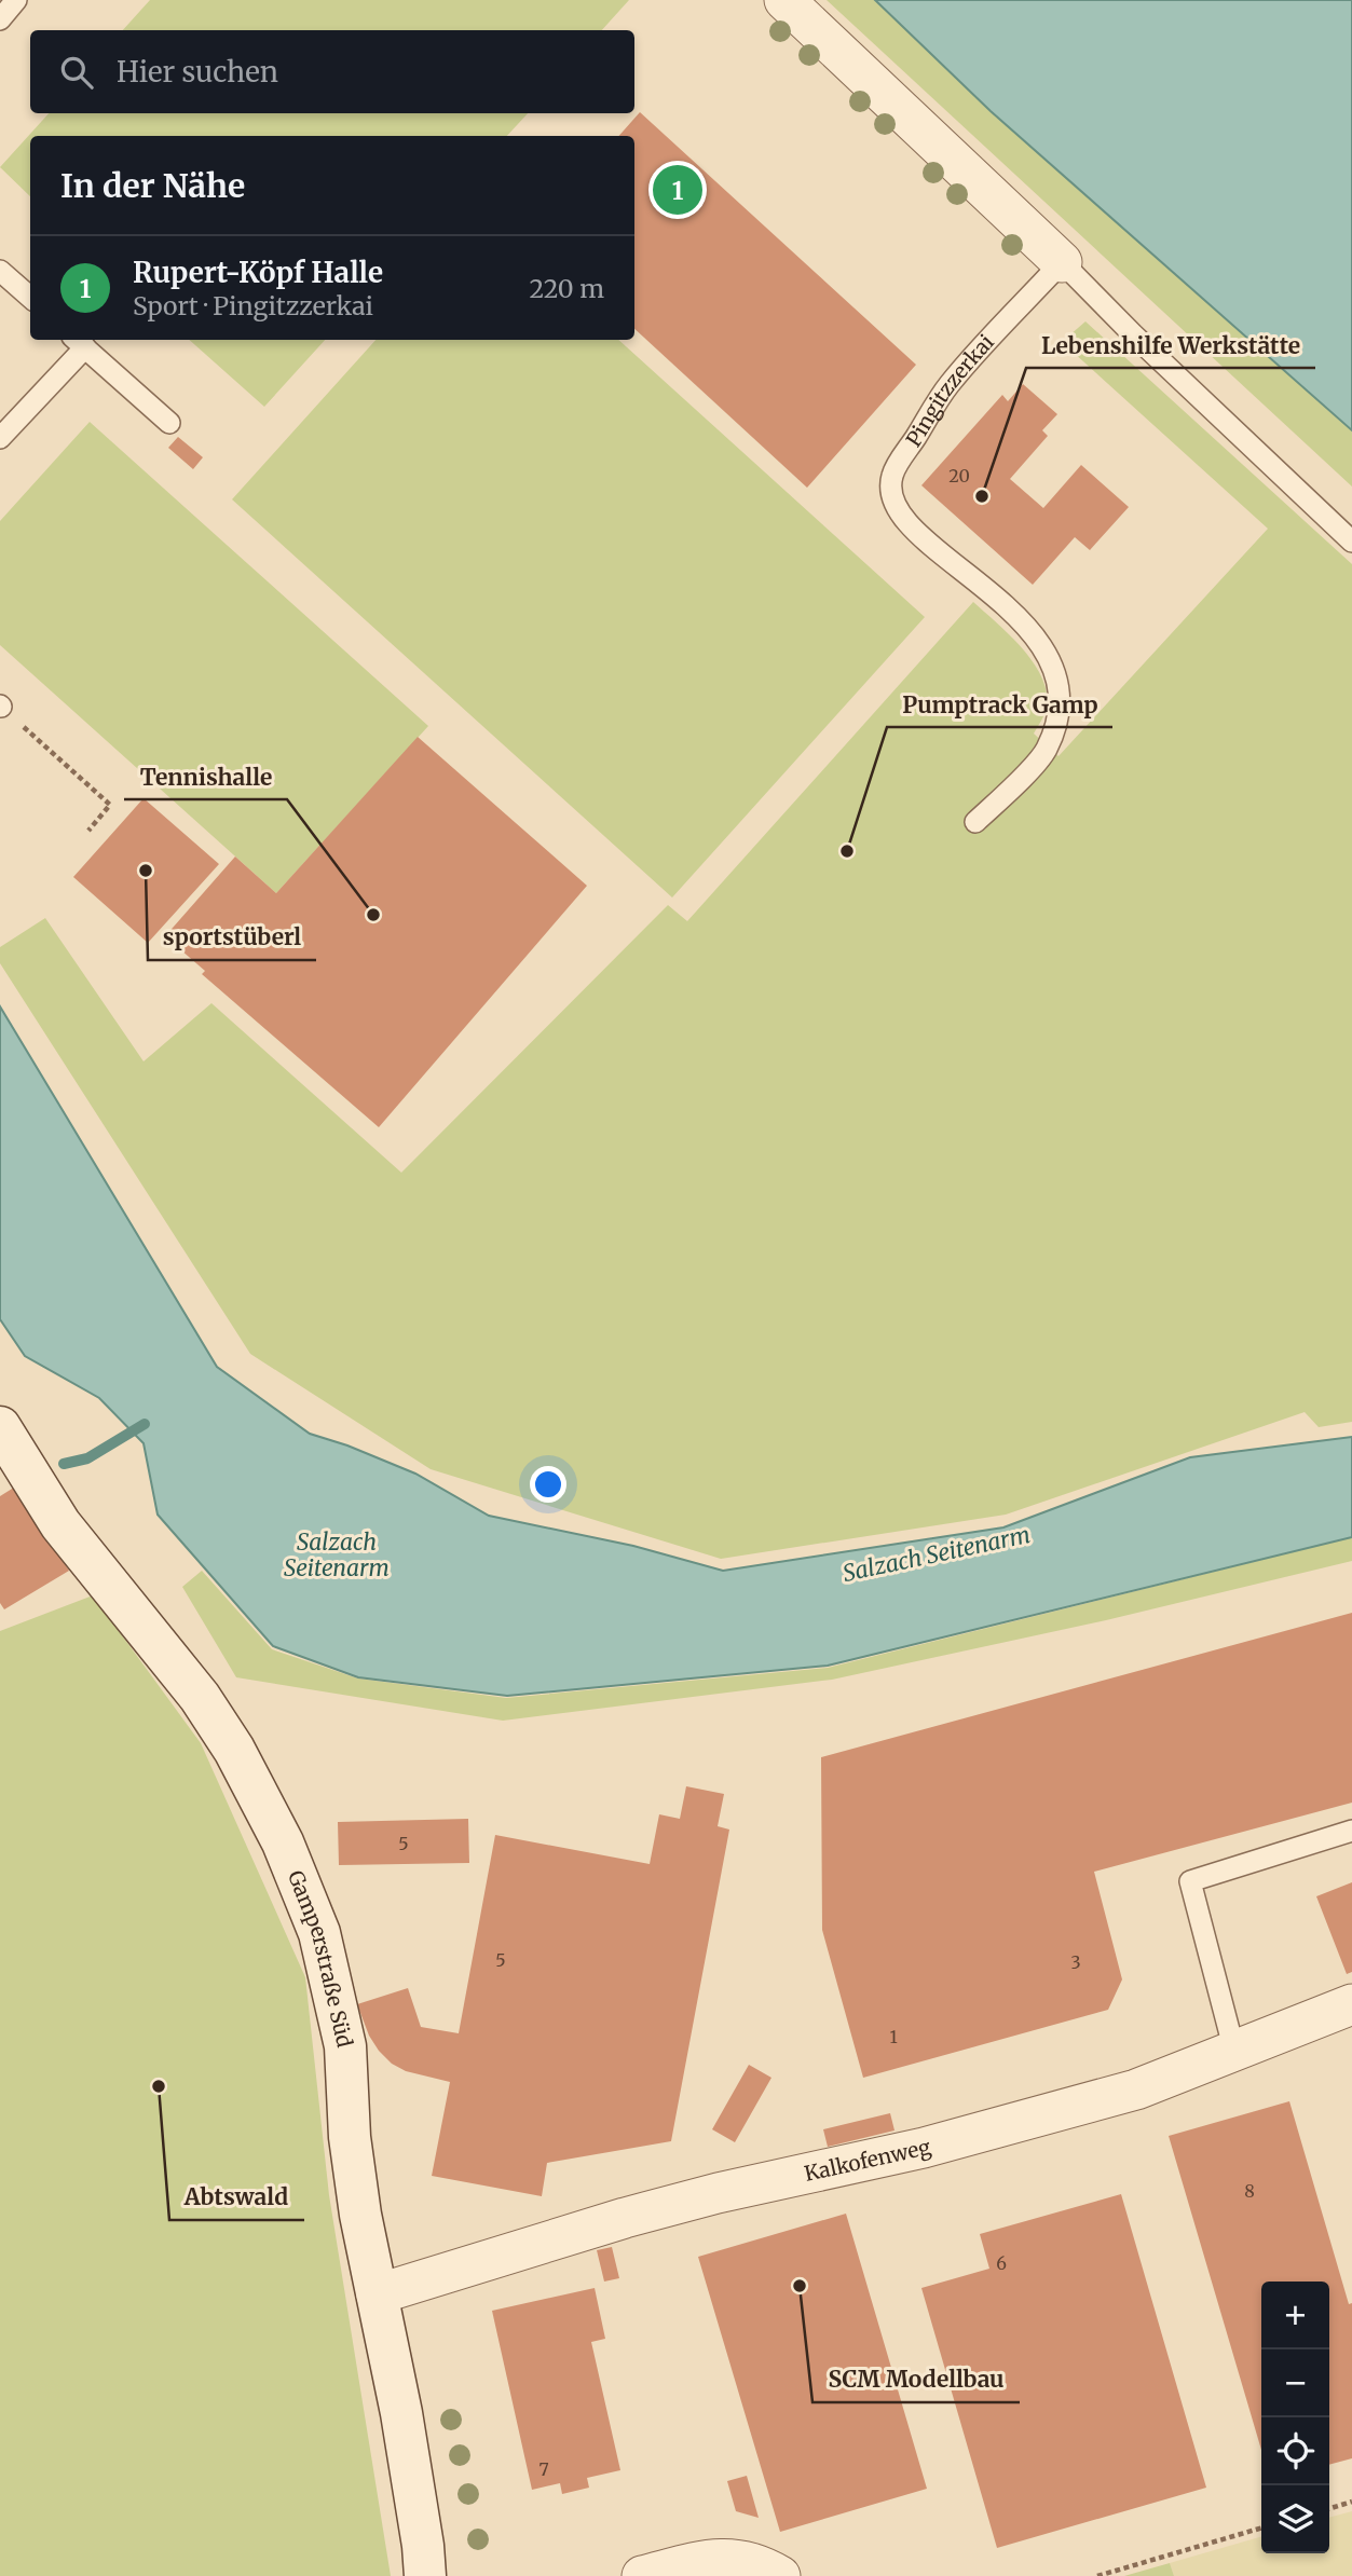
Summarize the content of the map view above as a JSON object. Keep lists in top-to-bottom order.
{
  "streets": {
    "street": ["Gamperstraße Süd", "Kalkofenweg"],
    "lane": ["Pingitzzerkai"]
  },
  "crossings": [
    ["Gamperstraße Süd", "Kalkofenweg"]
  ],
  "water": ["Salzach Seitenarm"],
  "places": [
    "Lebenshilfe Werkstätte",
    "Pumptrack Gamp",
    "sportstüberl",
    "Tennishalle",
    "Abtswald",
    "SCM Modellbau"
  ],
  "house_numbers": [
    "20",
    "5",
    "5",
    "3",
    "1",
    "8",
    "6",
    "7"
  ],
  "page": {
    "search": "Hier suchen",
    "heading": "In der Nähe",
    "pins": "1",
    "list": [
      {
        "mark": "1",
        "name": "Rupert-Köpf Halle",
        "note": "Sport · Pingitzzerkai",
        "value": "220 m"
      }
    ],
    "map_buttons": ["+", "−"]
  }
}
